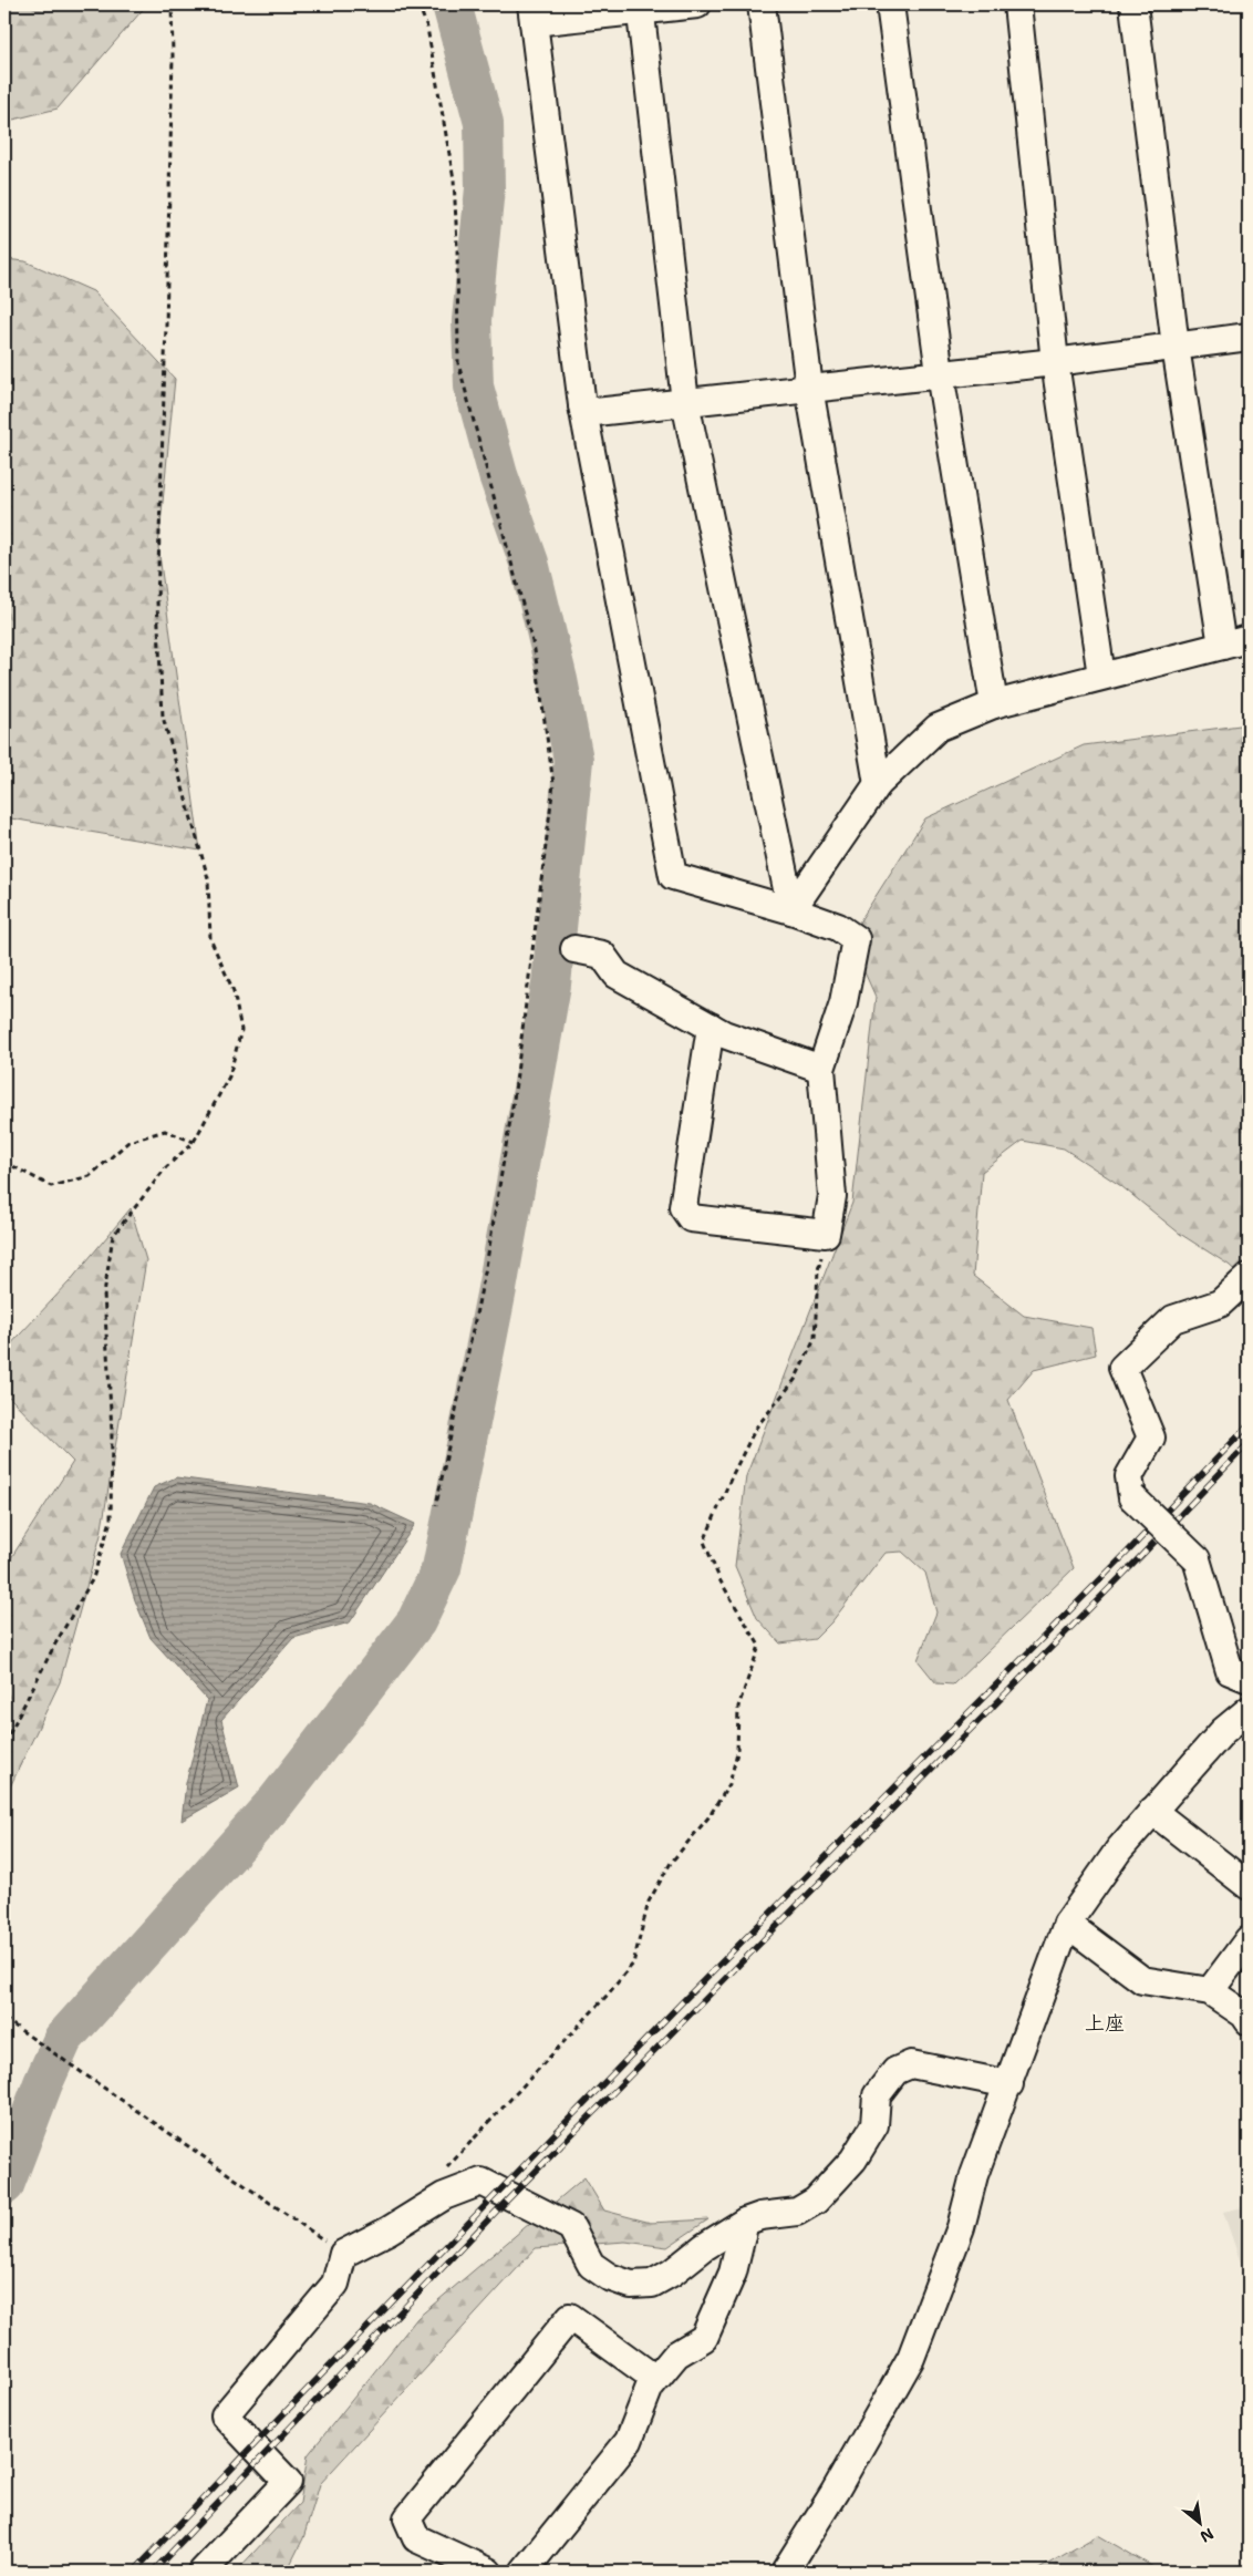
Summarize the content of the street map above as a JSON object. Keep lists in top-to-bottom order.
{
  "districts": ["上座"],
  "north": "bottom right"
}
